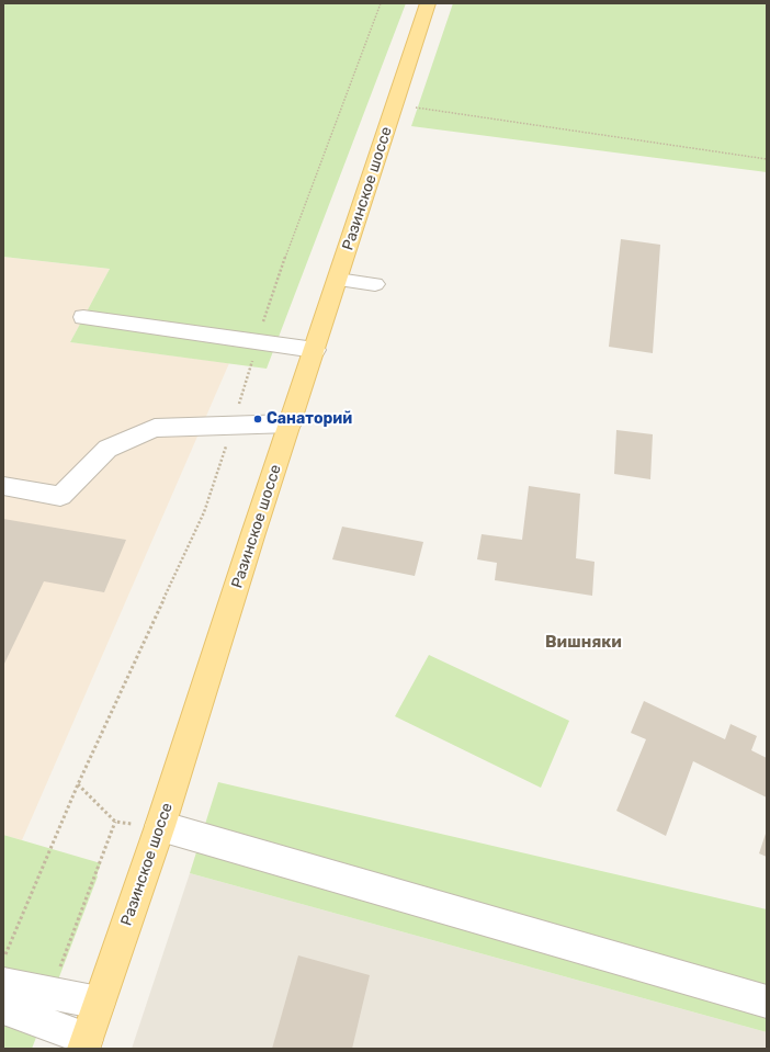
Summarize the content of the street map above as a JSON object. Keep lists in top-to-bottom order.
{
  "streets": {
    "main road": ["Разинское шоссе"]
  },
  "districts": ["Вишняки"],
  "places": ["Санаторий"]
}
